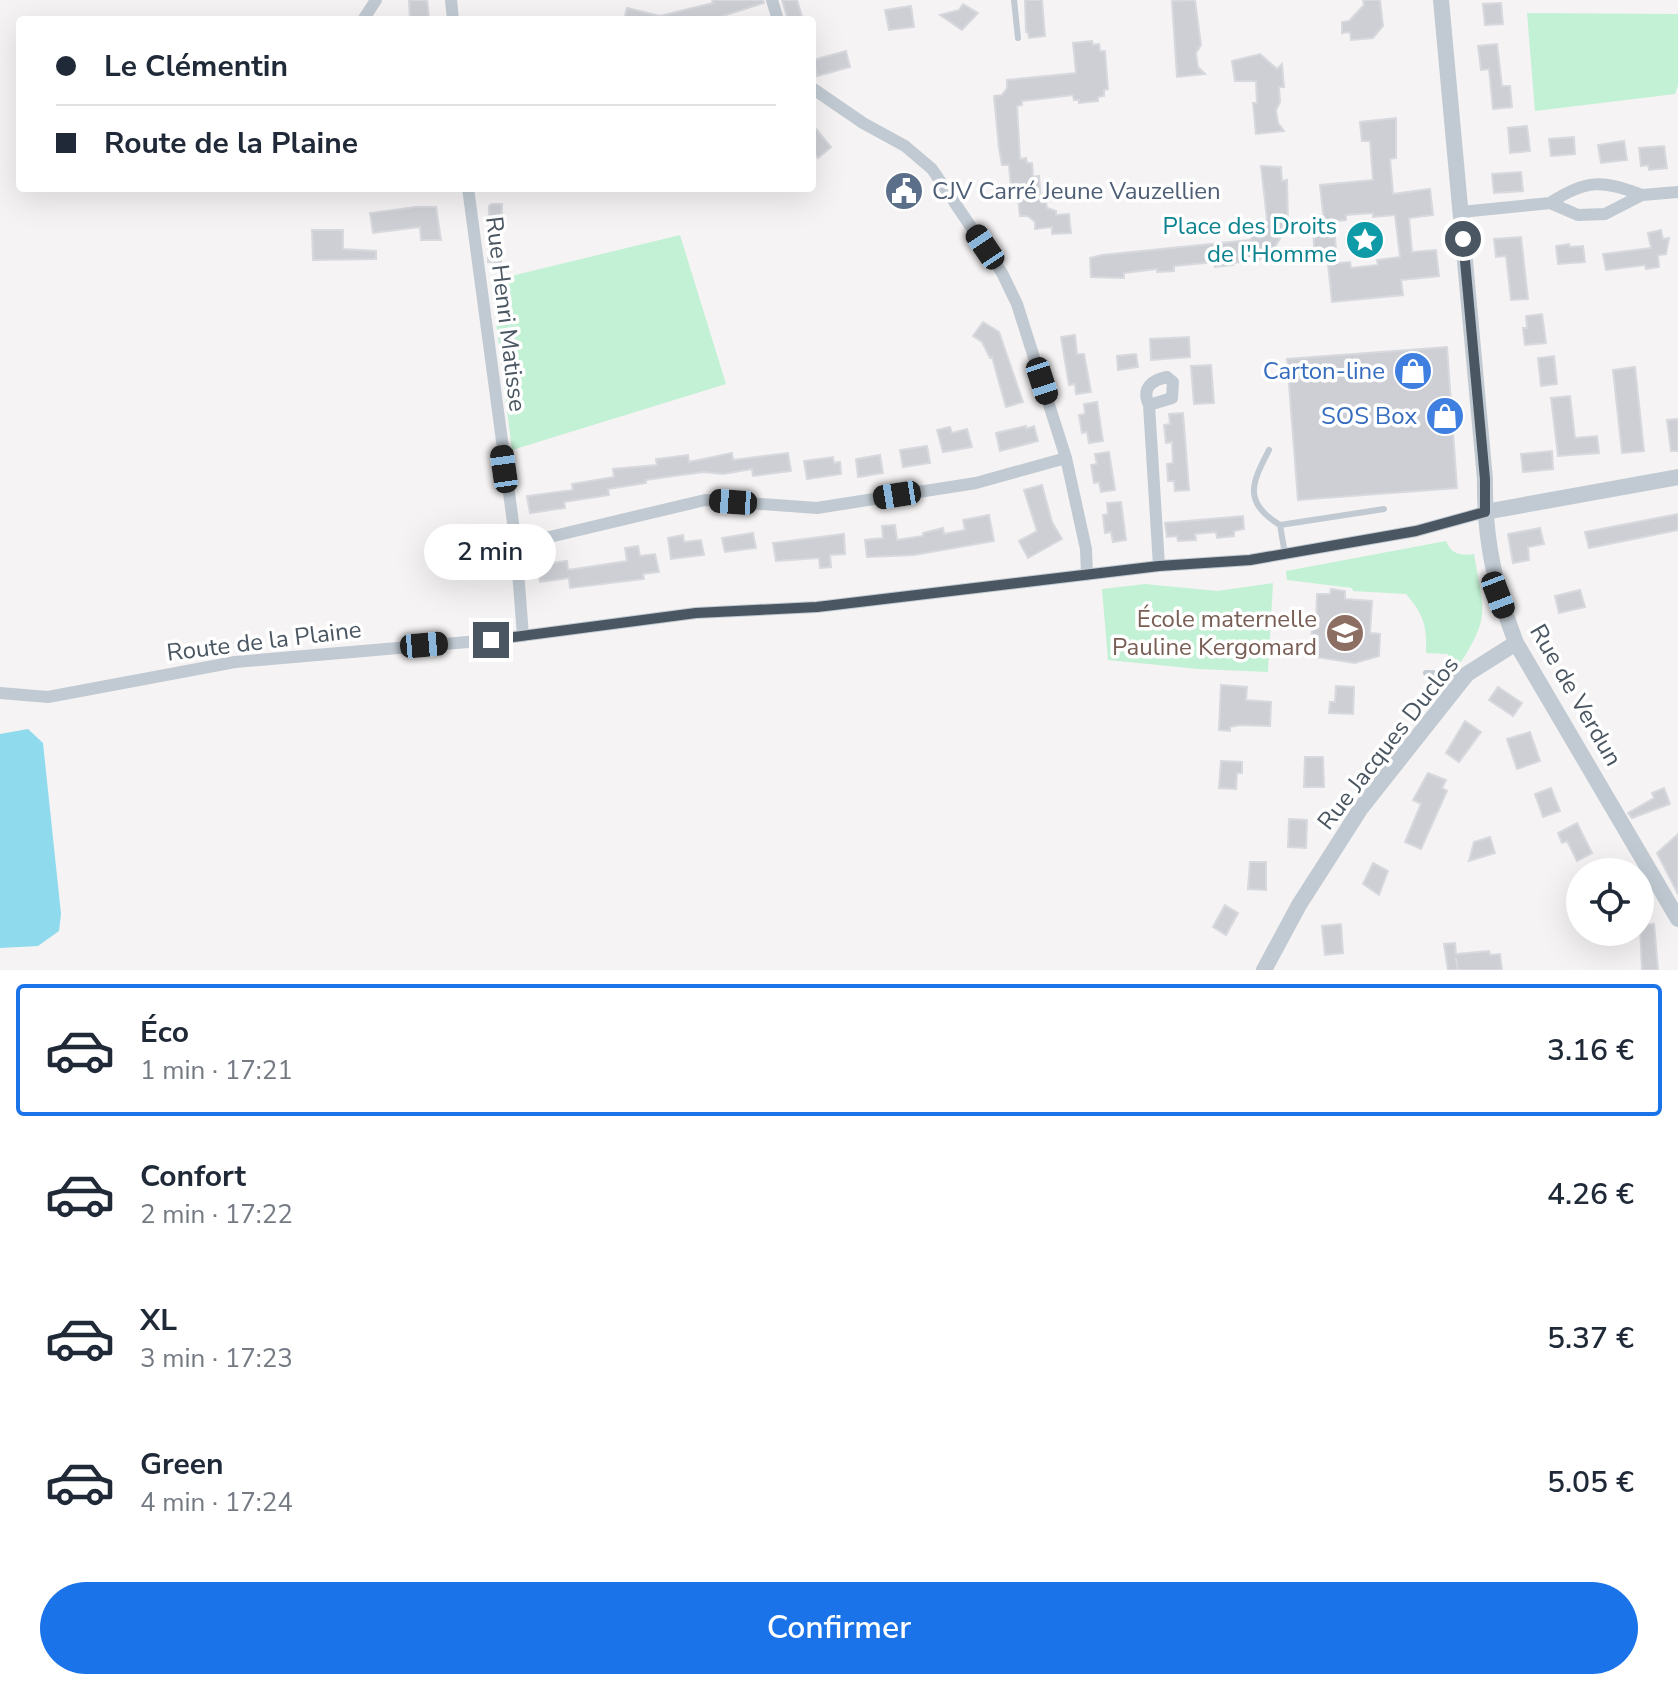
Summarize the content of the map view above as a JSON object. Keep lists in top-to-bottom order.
{
  "streets": {
    "street": [
      "Rue Henri Matisse",
      "Route de la Plaine",
      "Rue de Verdun",
      "Rue Jacques Duclos"
    ]
  },
  "crossings": [
    ["Rue Henri Matisse", "Route de la Plaine"],
    ["Route de la Plaine", "Rue de Verdun"],
    ["Rue de Verdun", "Rue Jacques Duclos"]
  ],
  "places": {
    "public building": ["CJV Carré Jeune Vauzellien"],
    "place": ["Place des Droits de l'Homme"],
    "shop": ["Carton-line", "SOS Box"],
    "school or university": ["École maternelle Pauline Kergomard"]
  },
  "page": {
    "banner": ["Le Clémentin", "Route de la Plaine"],
    "bubble": "2 min",
    "list": [
      {
        "name": "Éco",
        "note": "1 min · 17:21",
        "value": "3.16 €"
      },
      {
        "name": "Confort",
        "note": "2 min · 17:22",
        "value": "4.26 €"
      },
      {
        "name": "XL",
        "note": "3 min · 17:23",
        "value": "5.37 €"
      },
      {
        "name": "Green",
        "note": "4 min · 17:24",
        "value": "5.05 €"
      }
    ],
    "buttons": "Confirmer"
  }
}
